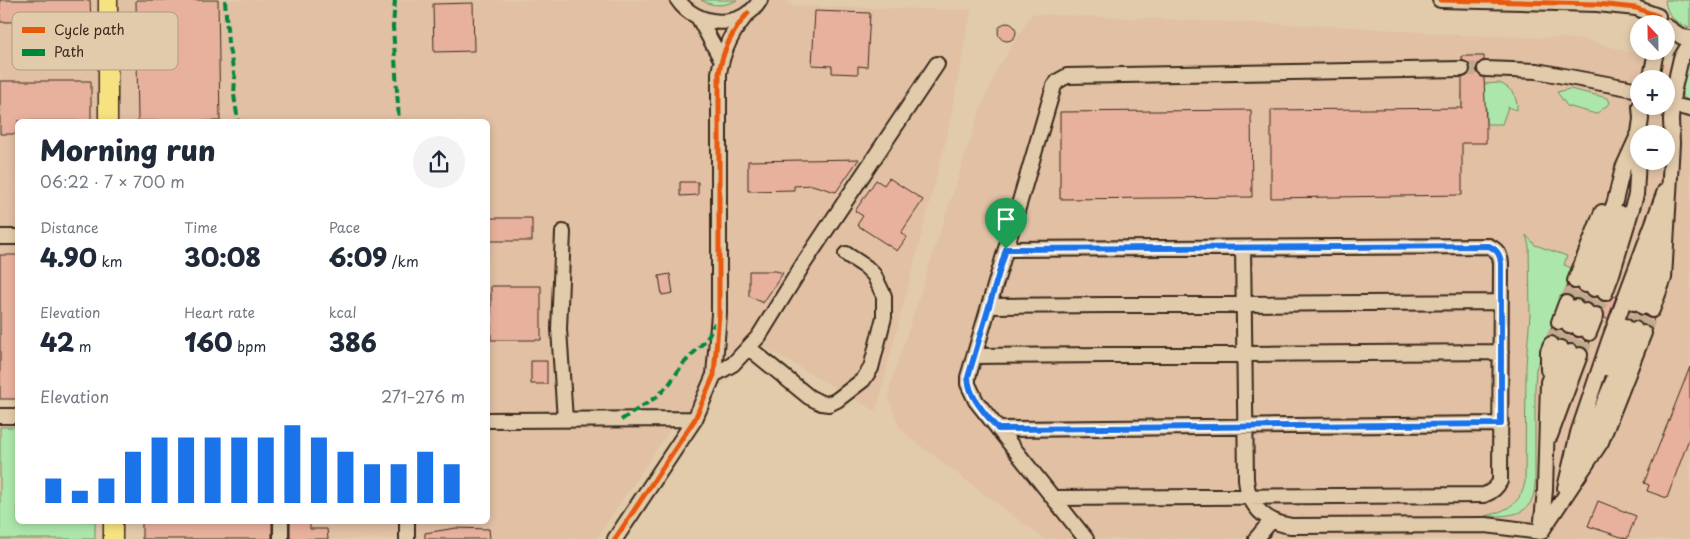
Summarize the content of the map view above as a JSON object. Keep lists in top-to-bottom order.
{
  "legend": ["Cycle path", "Path"],
  "north": "top",
  "page": {
    "map_buttons": ["+", "−"],
    "heading": ["Morning run", "06:22 · 7 × 700 m"],
    "stats": [
      ["Distance", "4.90 km"],
      ["Time", "30:08"],
      ["Pace", "6:09 /km"],
      ["Elevation", "42 m"],
      ["Heart rate", "160 bpm"],
      ["kcal", "386"]
    ],
    "chart": ["Elevation", "271–276 m"]
  }
}
